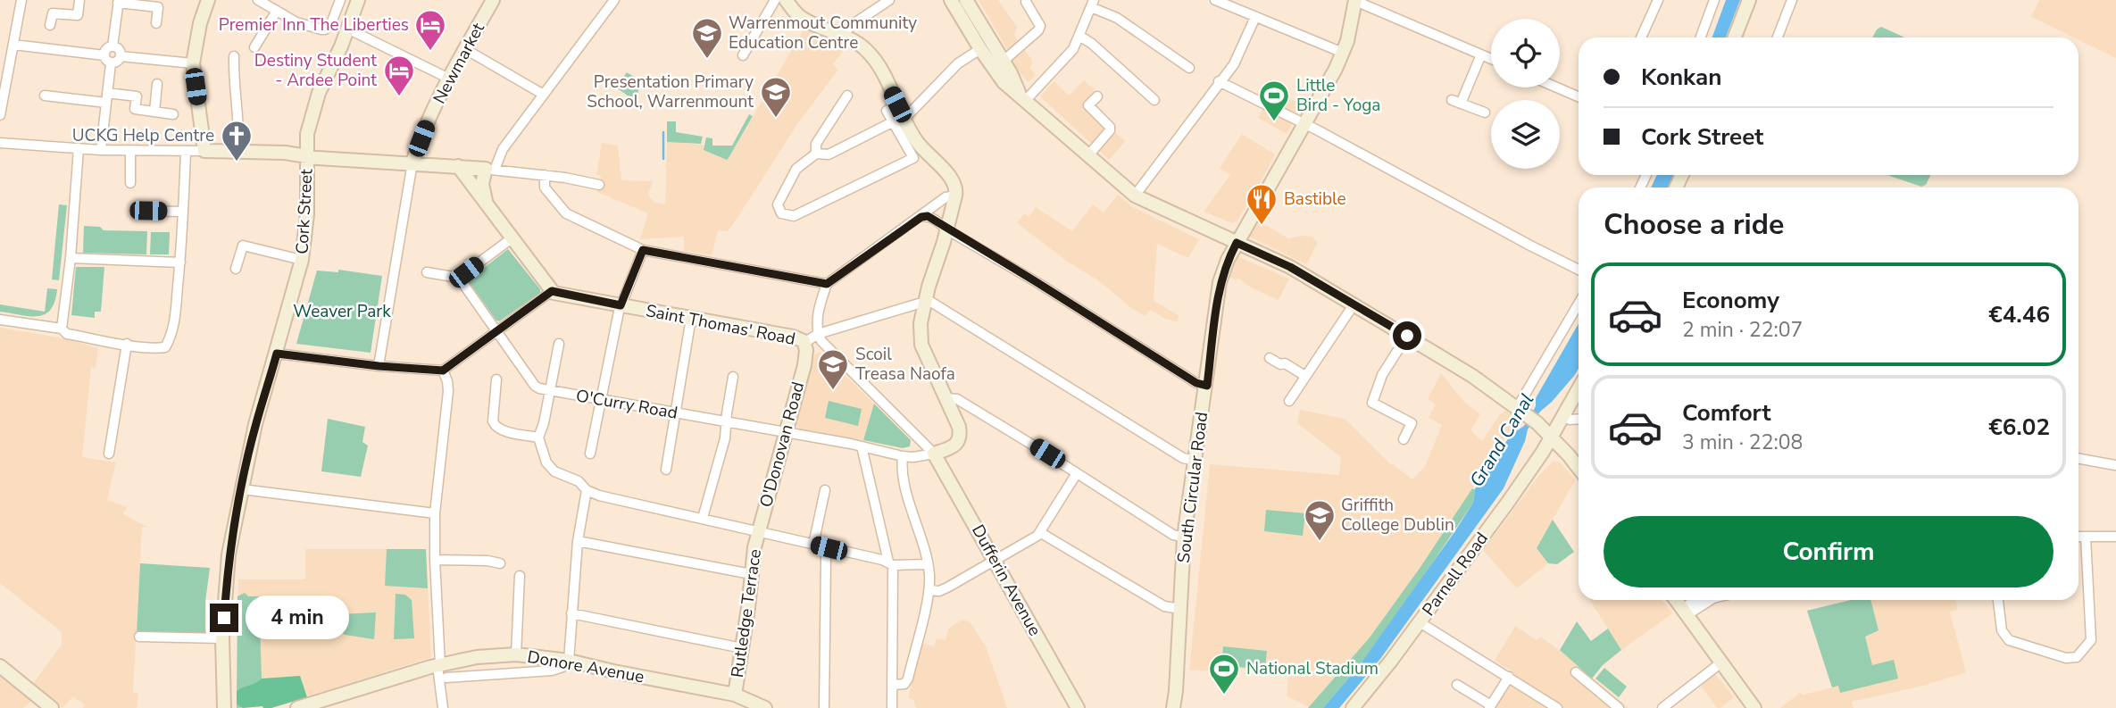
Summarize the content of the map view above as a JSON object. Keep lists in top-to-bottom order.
{
  "streets": {
    "main road": [
      "Newmarket",
      "Cork Street",
      "Saint Thomas' Road",
      "O'Donovan Road",
      "South Circular Road",
      "Parnell Road",
      "Dufferin Avenue",
      "Rutledge Terrace",
      "Donore Avenue"
    ],
    "street": ["O'Curry Road"]
  },
  "crossings": [
    ["Saint Thomas' Road", "O'Donovan Road"],
    ["O'Curry Road", "O'Donovan Road"],
    ["O'Curry Road", "Dufferin Avenue"],
    ["O'Donovan Road", "Rutledge Terrace"],
    ["Rutledge Terrace", "Donore Avenue"]
  ],
  "water": ["Grand Canal"],
  "parks": ["Weaver Park"],
  "places": {
    "hotel": ["Premier Inn The Liberties", "Destiny Student - Ardee Point"],
    "school or university": [
      "Warrenmout Community Education Centre",
      "Presentation Primary School, Warrenmount",
      "Scoil Treasa Naofa",
      "Griffith College Dublin"
    ],
    "sports": ["Little Bird - Yoga", "National Stadium"],
    "church": ["UCKG Help Centre"],
    "restaurant": ["Bastible"]
  },
  "page": {
    "banner": ["Konkan", "Cork Street"],
    "heading": "Choose a ride",
    "list": [
      {
        "name": "Economy",
        "note": "2 min · 22:07",
        "value": "€4.46"
      },
      {
        "name": "Comfort",
        "note": "3 min · 22:08",
        "value": "€6.02"
      }
    ],
    "buttons": "Confirm",
    "bubble": "4 min"
  }
}
